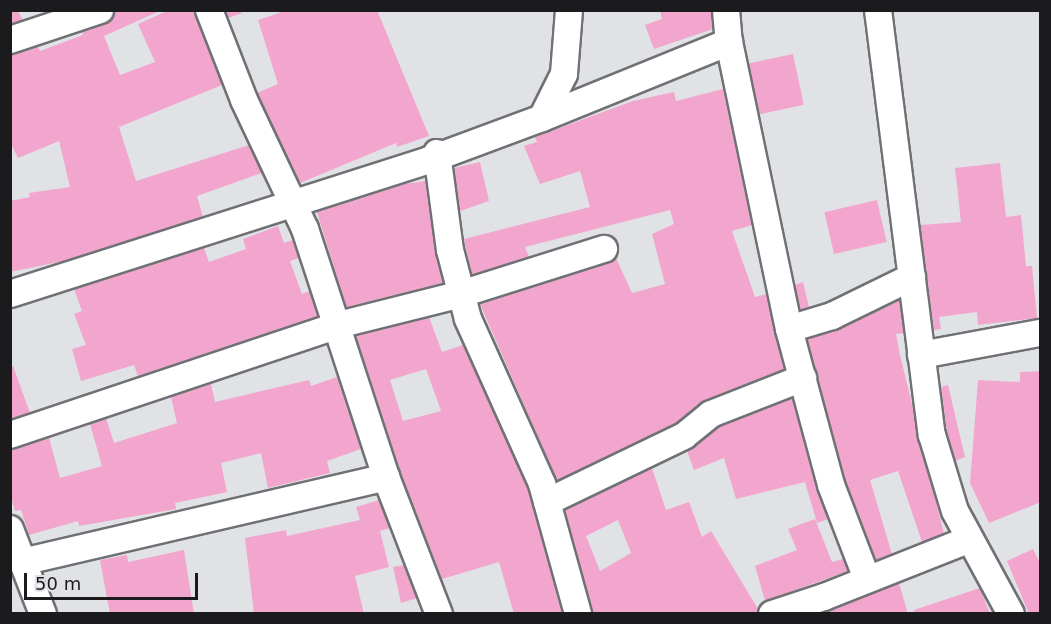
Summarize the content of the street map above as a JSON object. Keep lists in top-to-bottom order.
{
  "scale_bar": "50 m"
}
